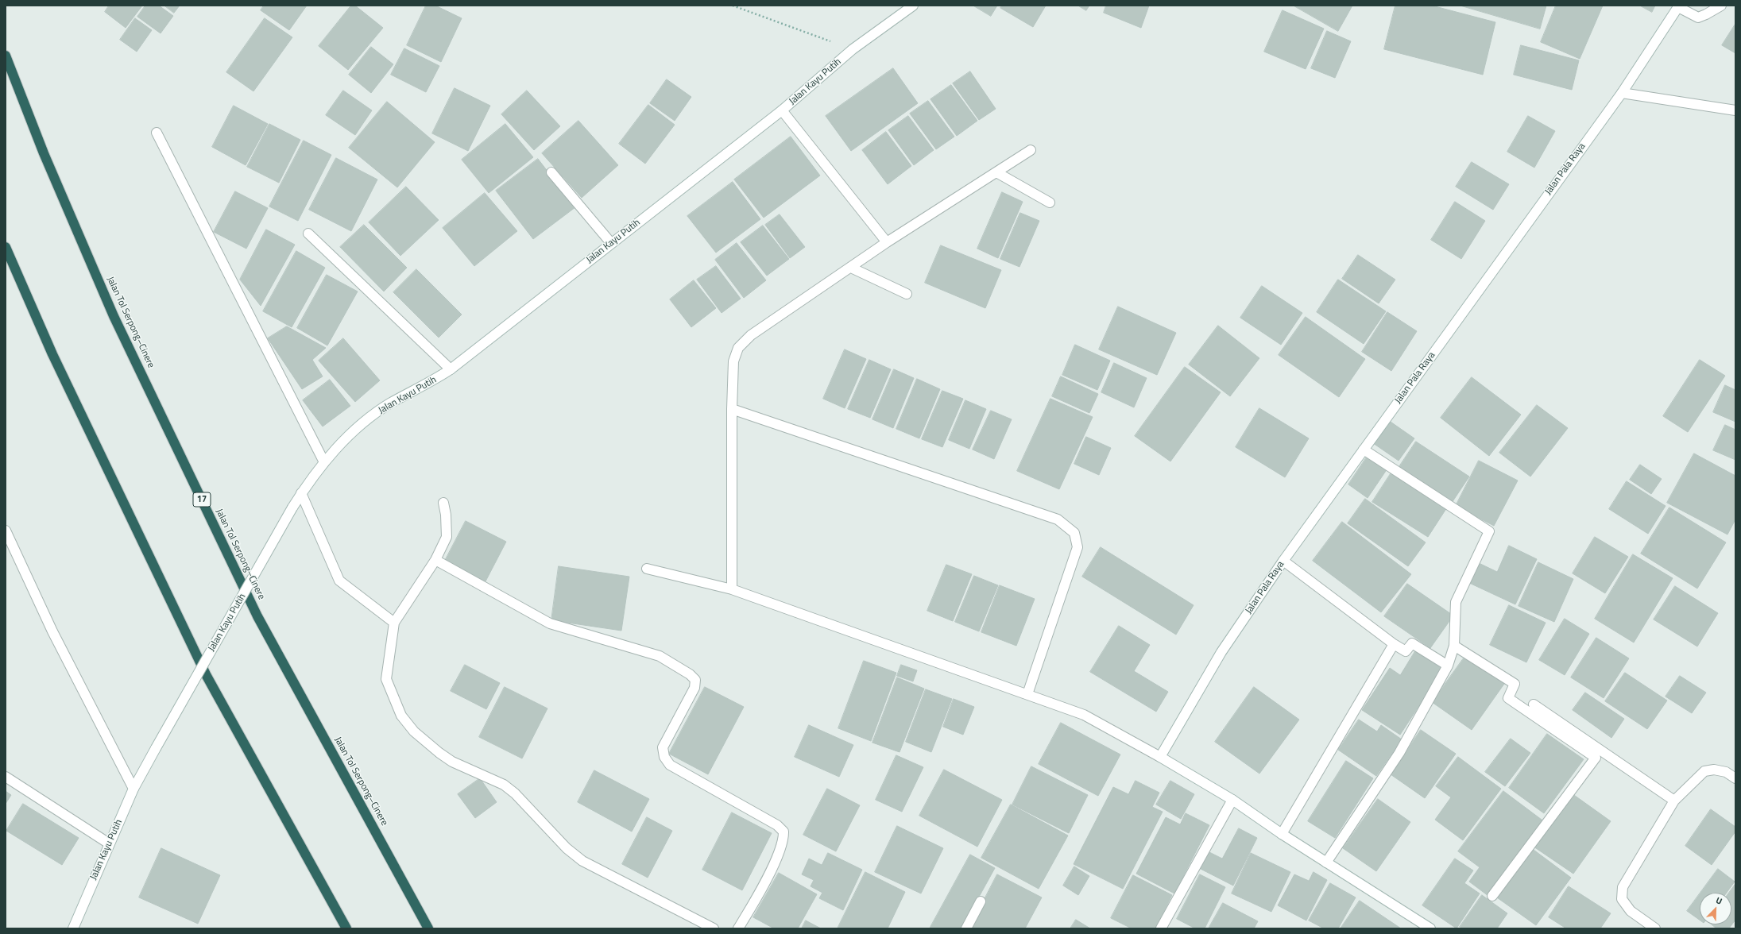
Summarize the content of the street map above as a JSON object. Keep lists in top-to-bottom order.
{
  "streets": {
    "highway": ["Jalan Tol Serpong–Cinere", "17"],
    "street": ["Jalan Kayu Putih", "Jalan Pala Raya"]
  },
  "north": "top right"
}
